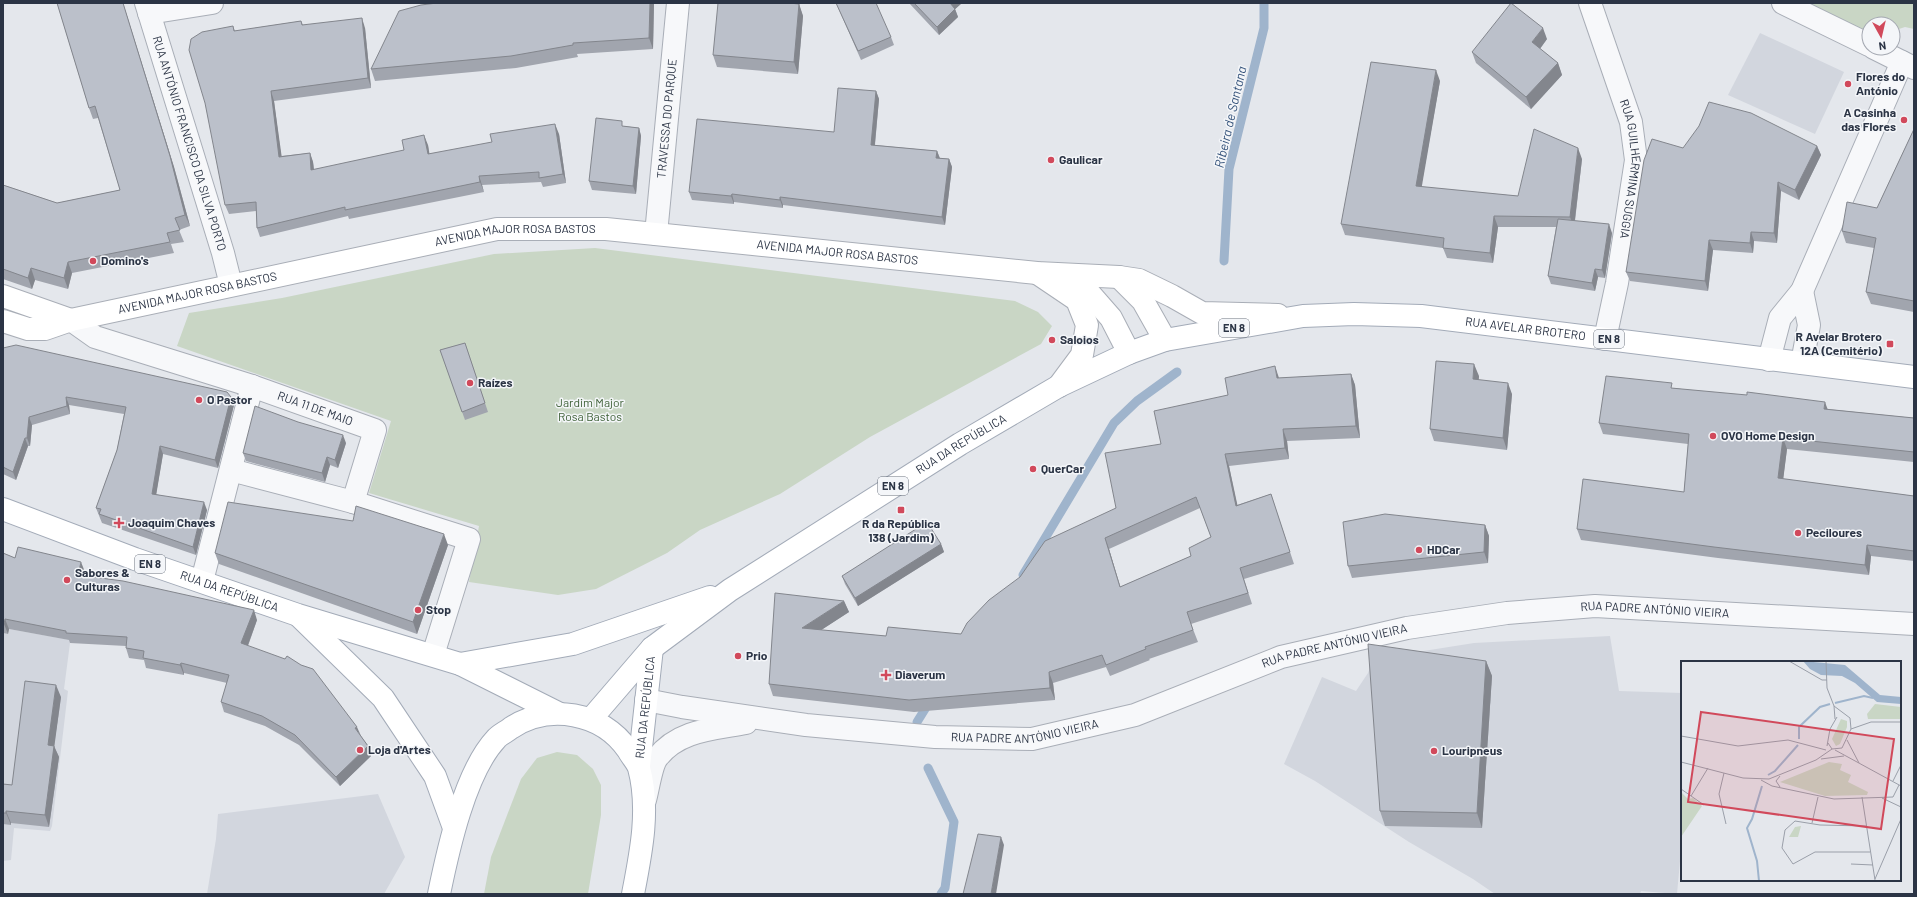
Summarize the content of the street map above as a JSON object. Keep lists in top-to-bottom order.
{
  "streets": {
    "main road": [
      "AVENIDA MAJOR ROSA BASTOS",
      "EN 8",
      "RUA AVELAR BROTERO",
      "RUA DA REPÚBLICA"
    ],
    "street": [
      "TRAVESSA DO PARQUE",
      "RUA ANTÓNIO FRANCISCO DA SILVA PORTO",
      "RUA GUILHERMINA SUGGIA",
      "RUA 11 DE MAIO",
      "RUA PADRE ANTÓNIO VIEIRA"
    ]
  },
  "crossings": [
    ["TRAVESSA DO PARQUE", "AVENIDA MAJOR ROSA BASTOS"],
    ["RUA ANTÓNIO FRANCISCO DA SILVA PORTO", "AVENIDA MAJOR ROSA BASTOS"],
    ["RUA GUILHERMINA SUGGIA", "RUA AVELAR BROTERO"],
    ["AVENIDA MAJOR ROSA BASTOS", "RUA 11 DE MAIO"],
    ["RUA AVELAR BROTERO", "RUA DA REPÚBLICA"],
    ["RUA DA REPÚBLICA", "RUA PADRE ANTÓNIO VIEIRA"]
  ],
  "water": ["Ribeira de Santana"],
  "parks": ["Jardim Major Rosa Bastos"],
  "places": {
    "other": [
      "Flores do António",
      "A Casinha das Flores",
      "Gaulicar",
      "Domino's",
      "Saloios",
      "Raízes",
      "O Pastor",
      "OVO Home Design",
      "QuerCar",
      "Peciloures",
      "HDCar",
      "Sabores & Culturas",
      "Stop",
      "Prio",
      "Loja d'Artes",
      "Louripneus"
    ],
    "transit": ["R Avelar Brotero 12A (Cemitério)", "R da República 138 (Jardim)"],
    "health": ["Joaquim Chaves", "Diaverum"]
  },
  "north": "bottom"
}
